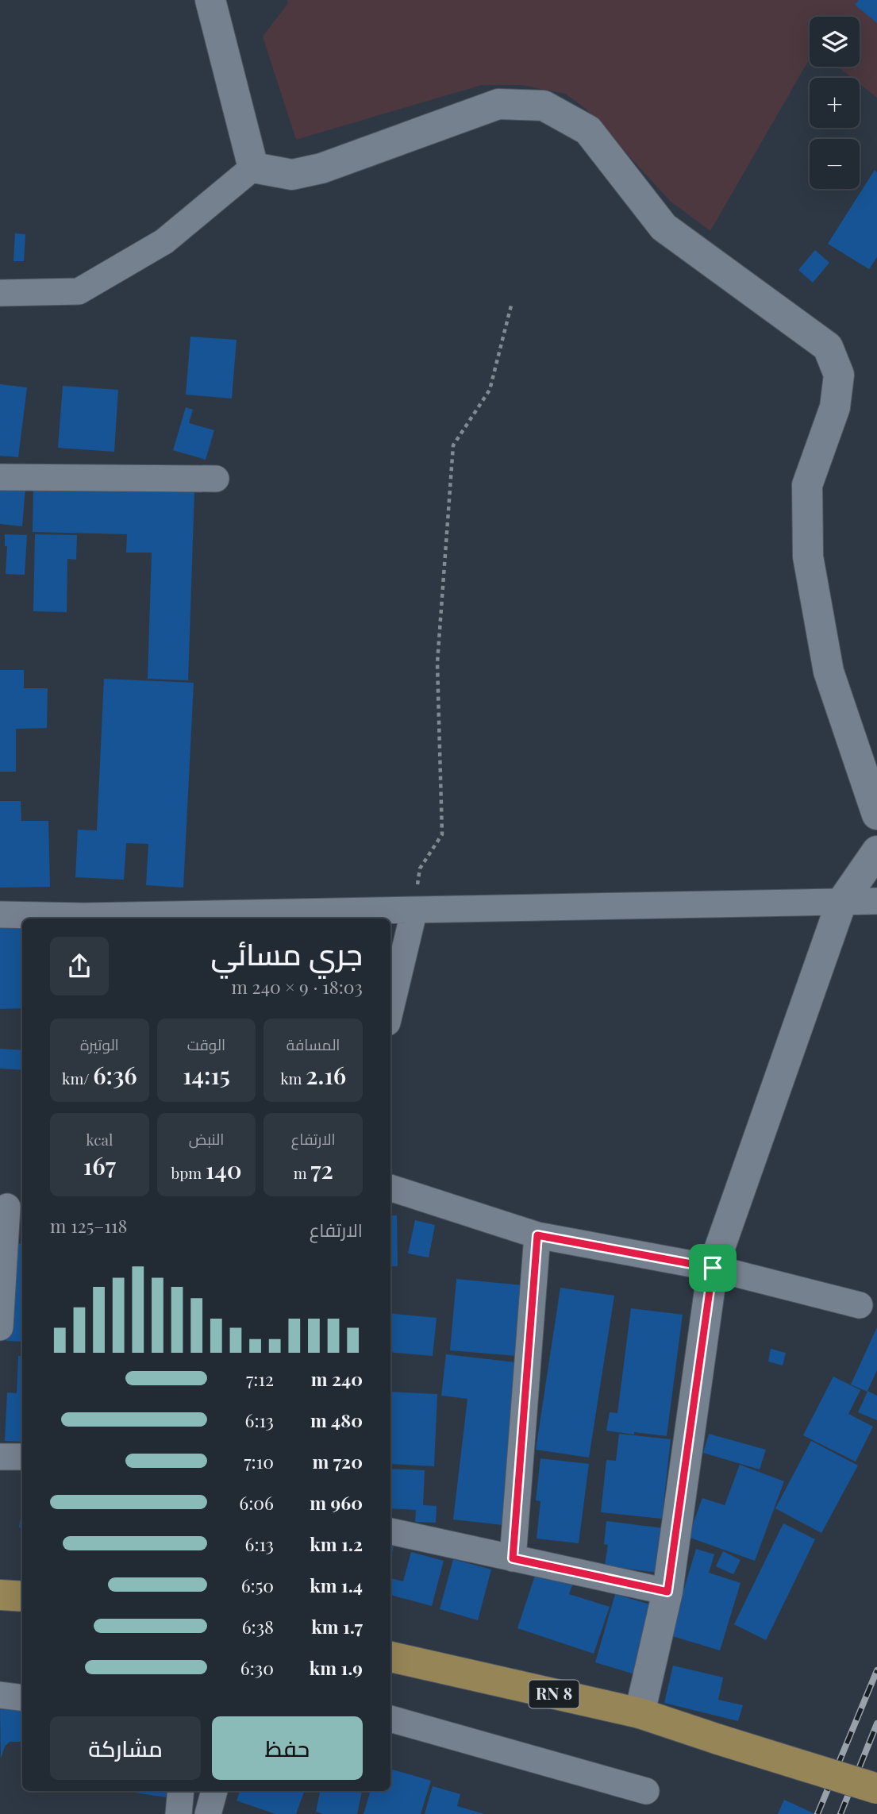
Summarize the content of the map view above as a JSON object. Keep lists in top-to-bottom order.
{
  "streets": {
    "main road": ["RN 8"]
  },
  "page": {
    "map_buttons": ["+", "−"],
    "heading": ["جري مسائي", "18:03 · 9 × 240 m"],
    "stats": [
      ["المسافة", "2.16 km"],
      ["الوقت", "14:15"],
      ["الوتيرة", "6:36 /km"],
      ["الارتفاع", "72 m"],
      ["النبض", "140 bpm"],
      ["kcal", "167"]
    ],
    "chart": ["الارتفاع", "118–125 m"],
    "list": [
      {
        "name": "240 m",
        "note": "7:12"
      },
      {
        "name": "480 m",
        "note": "6:13"
      },
      {
        "name": "720 m",
        "note": "7:10"
      },
      {
        "name": "960 m",
        "note": "6:06"
      },
      {
        "name": "1.2 km",
        "note": "6:13"
      },
      {
        "name": "1.4 km",
        "note": "6:50"
      },
      {
        "name": "1.7 km",
        "note": "6:38"
      },
      {
        "name": "1.9 km",
        "note": "6:30"
      }
    ],
    "buttons": ["حفظ", "مشاركة"]
  }
}
